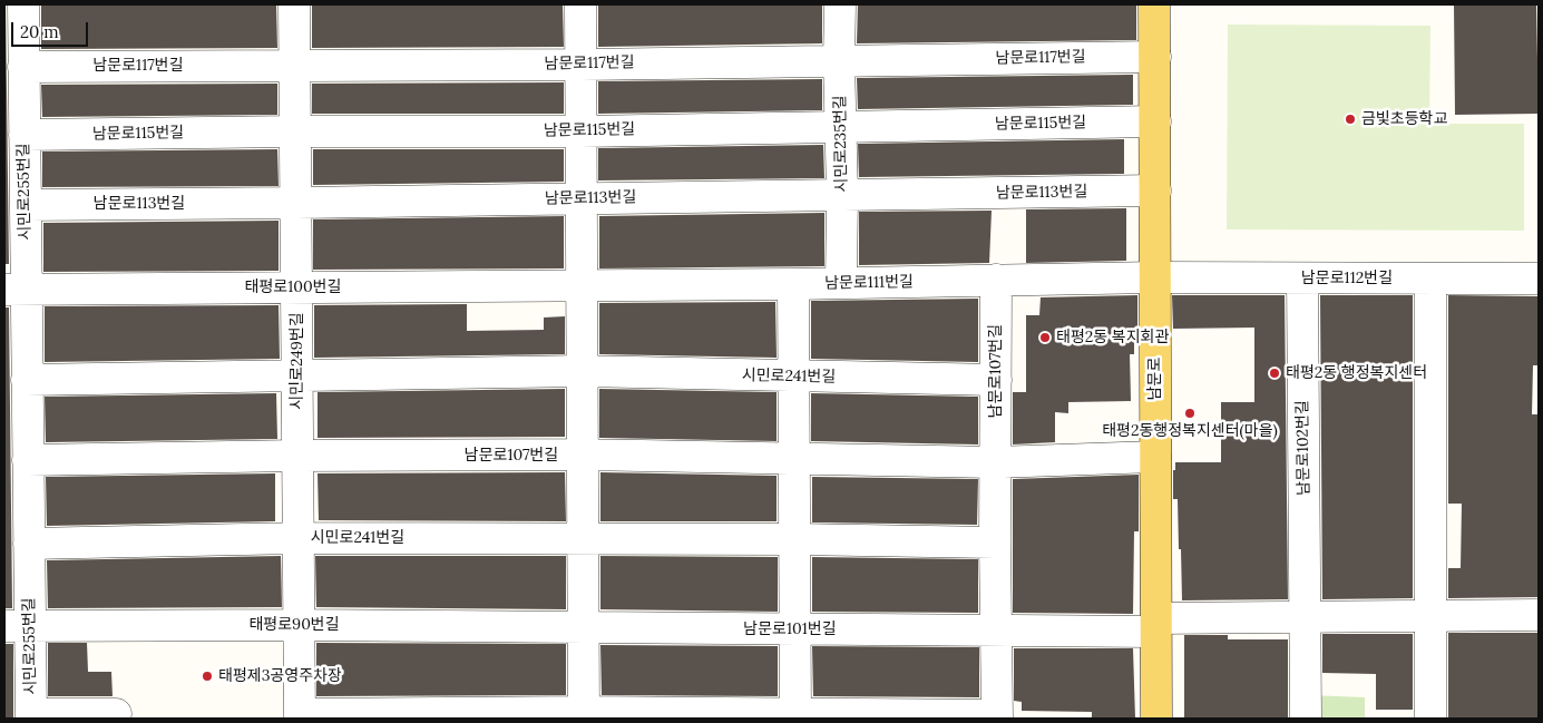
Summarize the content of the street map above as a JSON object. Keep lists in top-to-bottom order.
{
  "streets": {
    "main road": ["남문로"],
    "street": [
      "남문로117번길",
      "남문로115번길",
      "시민로235번길",
      "시민로255번길",
      "남문로113번길",
      "남문로112번길",
      "남문로111번길",
      "태평로100번길",
      "시민로249번길",
      "남문로107번길",
      "시민로241번길",
      "남문로102번길",
      "태평로90번길",
      "남문로101번길"
    ]
  },
  "crossings": [
    ["남문로117번길", "시민로235번길"],
    ["남문로117번길", "시민로255번길"],
    ["남문로117번길", "시민로249번길"],
    ["남문로117번길", "남문로"],
    ["남문로115번길", "시민로235번길"],
    ["남문로115번길", "시민로255번길"],
    ["남문로115번길", "시민로249번길"],
    ["남문로115번길", "남문로"],
    ["시민로235번길", "남문로113번길"],
    ["시민로235번길", "남문로111번길"],
    ["시민로255번길", "남문로113번길"],
    ["시민로255번길", "태평로100번길"],
    ["시민로255번길", "남문로107번길"],
    ["시민로255번길", "태평로90번길"],
    ["남문로113번길", "시민로249번길"],
    ["남문로113번길", "남문로"],
    ["남문로112번길", "남문로111번길"],
    ["남문로112번길", "남문로"],
    ["남문로112번길", "남문로102번길"],
    ["남문로111번길", "태평로100번길"],
    ["남문로111번길", "남문로107번길"],
    ["남문로111번길", "남문로"],
    ["태평로100번길", "시민로249번길"],
    ["시민로249번길", "남문로107번길"],
    ["시민로249번길", "시민로241번길"],
    ["시민로249번길", "태평로90번길"],
    ["남문로107번길", "시민로241번길"],
    ["남문로107번길", "남문로"],
    ["남문로", "남문로101번길"],
    ["태평로90번길", "남문로101번길"]
  ],
  "places": [
    "금빛초등학교",
    "태평2동 복지회관",
    "태평2동 행정복지센터",
    "태평2동행정복지센터(마을)",
    "태평제3공영주차장"
  ],
  "scale_bar": "20 m"
}
